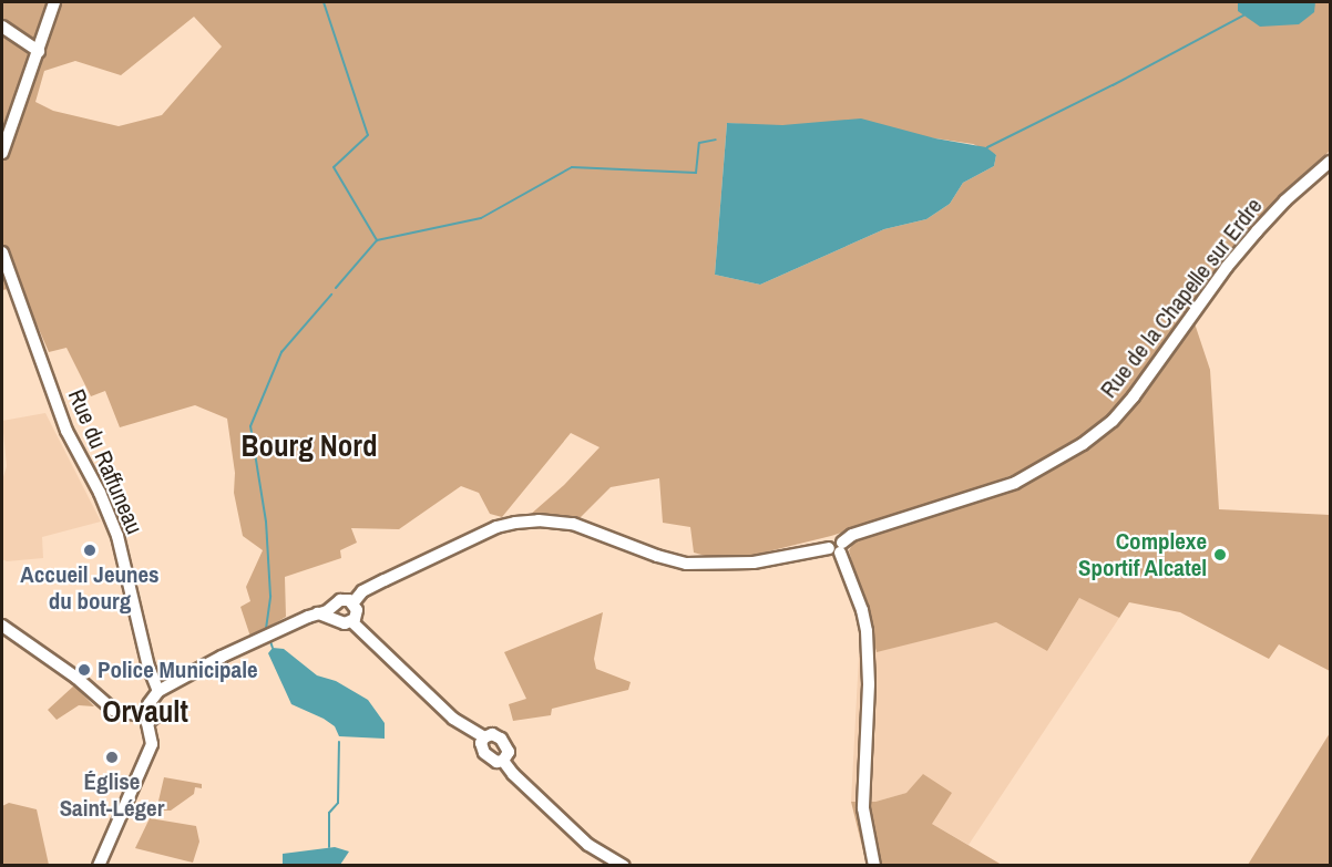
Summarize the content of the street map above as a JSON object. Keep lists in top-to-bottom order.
{
  "streets": {
    "street": ["Rue de la Chapelle sur Erdre", "Rue du Raffuneau"]
  },
  "districts": ["Bourg Nord", "Orvault"],
  "places": [
    "Accueil Jeunes du bourg",
    "Complexe Sportif Alcatel",
    "Police Municipale",
    "Église Saint-Léger"
  ]
}
